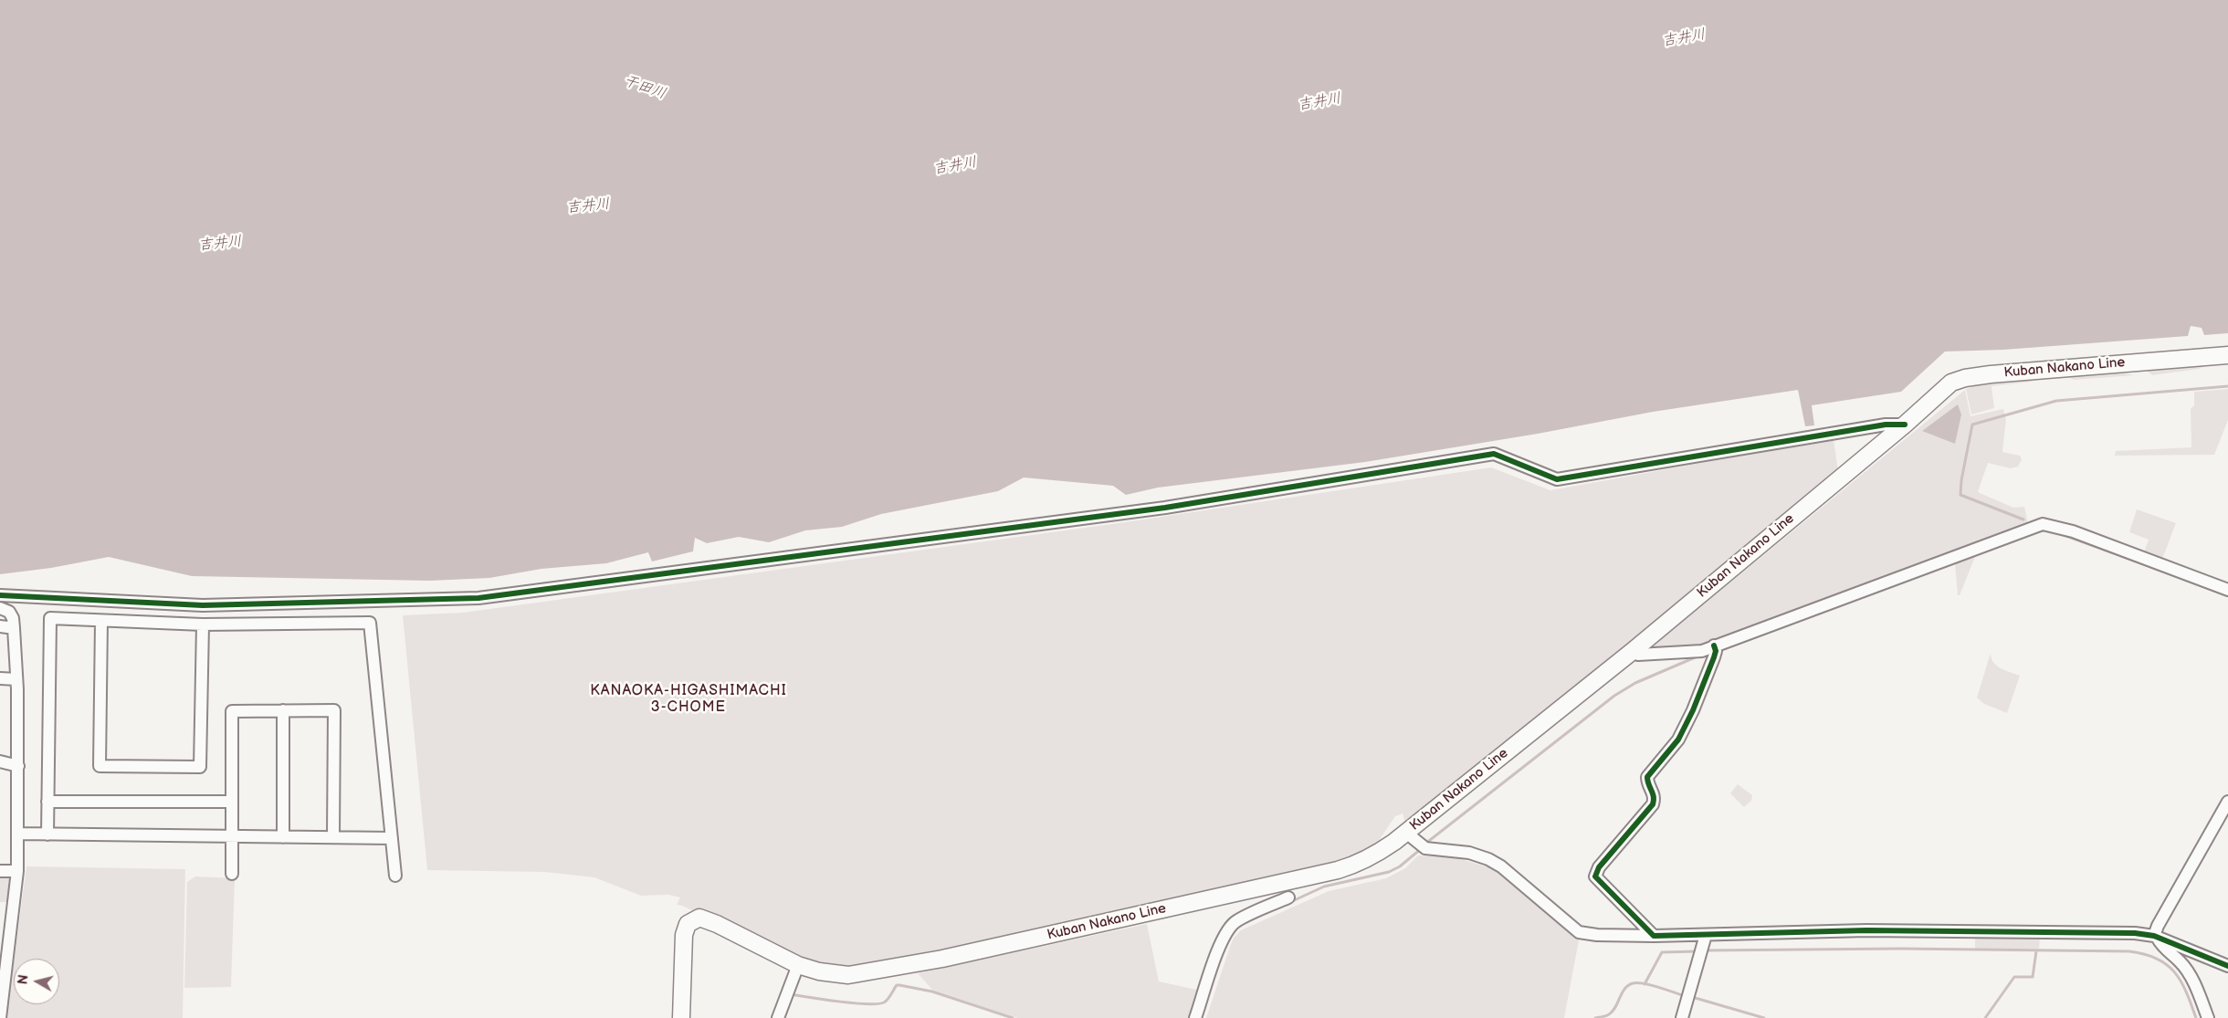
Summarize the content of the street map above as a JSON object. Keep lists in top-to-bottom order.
{
  "streets": {
    "main road": ["Kuban Nakano Line"]
  },
  "districts": ["KANAOKA-HIGASHIMACHI 3-CHOME"],
  "water": ["吉井川", "干田川"],
  "north": "left"
}
